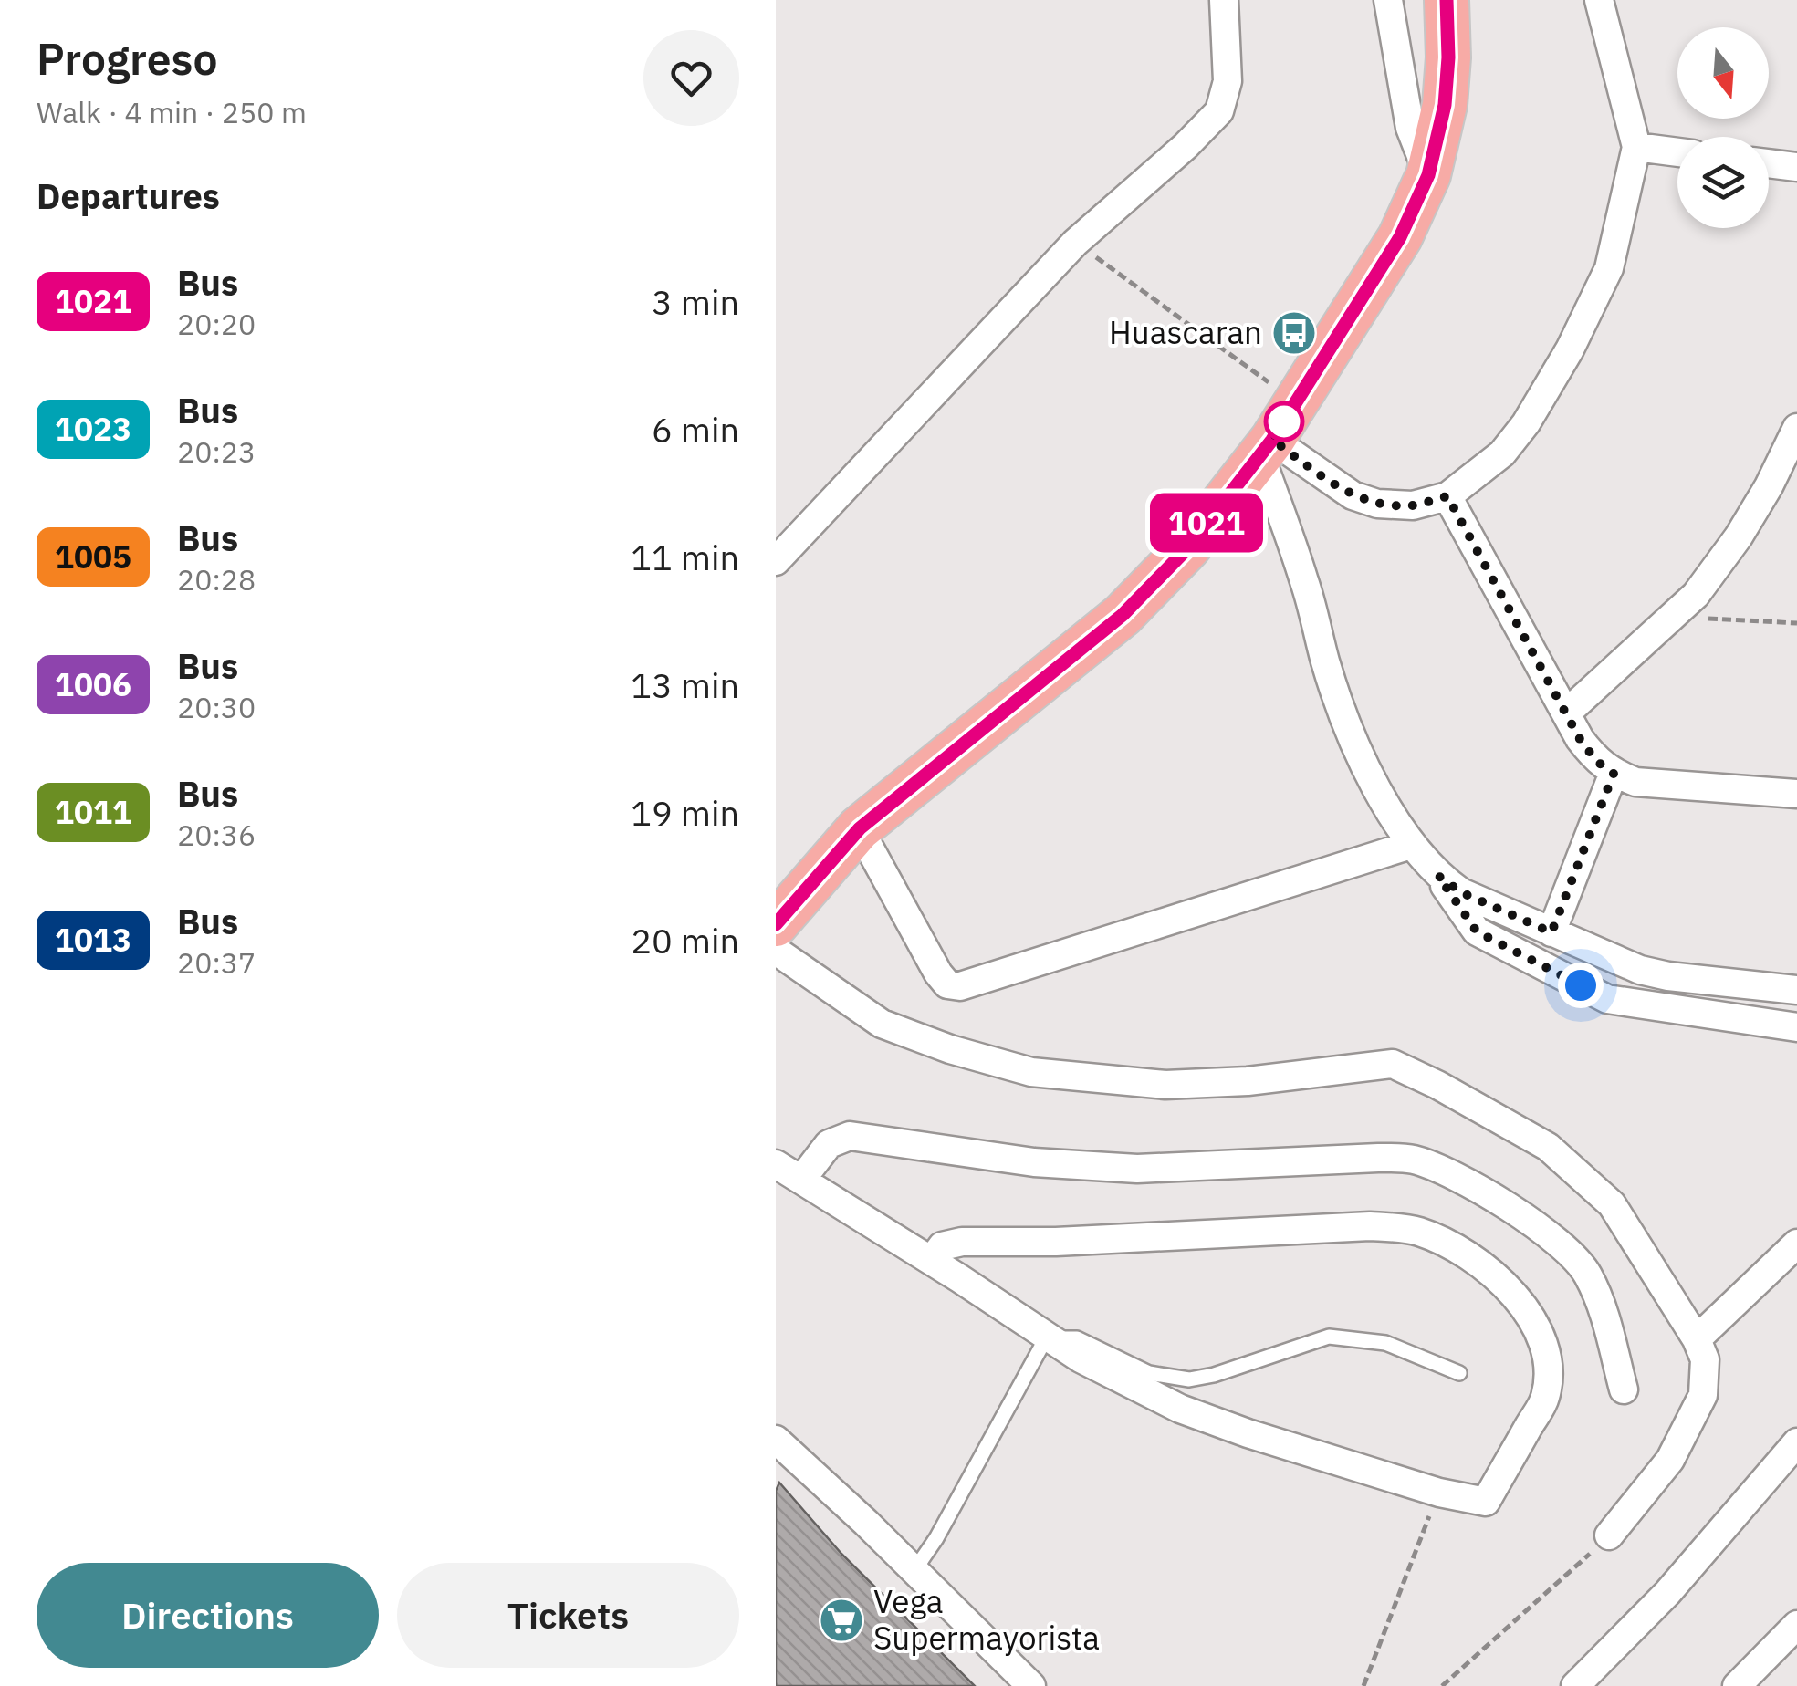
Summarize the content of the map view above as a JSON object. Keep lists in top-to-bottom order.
{
  "places": {
    "bus stop": ["Huascaran"],
    "supermarket": ["Vega Supermayorista"]
  },
  "lines": ["bus line 1021"],
  "north": "bottom",
  "page": {
    "heading": [
      ["Progreso", "Walk · 4 min · 250 m"],
      "Departures"
    ],
    "on_map": "1021",
    "list": [
      {
        "mark": "1021",
        "name": "Bus",
        "note": "20:20",
        "value": "3 min"
      },
      {
        "mark": "1023",
        "name": "Bus",
        "note": "20:23",
        "value": "6 min"
      },
      {
        "mark": "1005",
        "name": "Bus",
        "note": "20:28",
        "value": "11 min"
      },
      {
        "mark": "1006",
        "name": "Bus",
        "note": "20:30",
        "value": "13 min"
      },
      {
        "mark": "1011",
        "name": "Bus",
        "note": "20:36",
        "value": "19 min"
      },
      {
        "mark": "1013",
        "name": "Bus",
        "note": "20:37",
        "value": "20 min"
      }
    ],
    "buttons": ["Directions", "Tickets"]
  }
}
